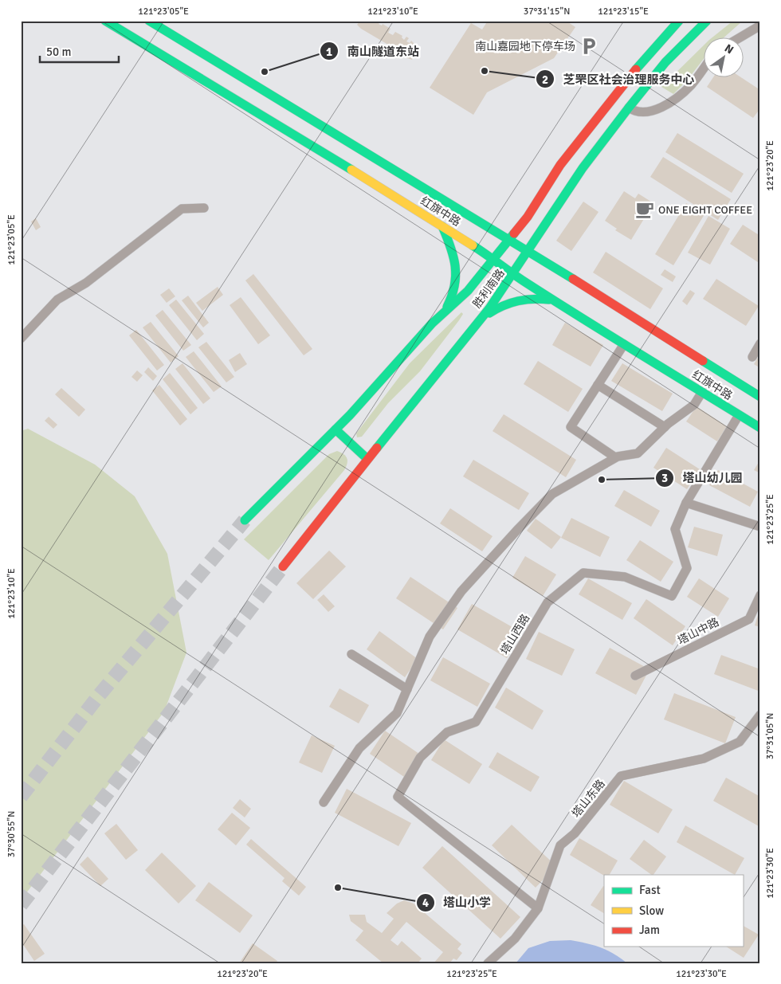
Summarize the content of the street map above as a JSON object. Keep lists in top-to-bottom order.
{
  "streets": {
    "main road": ["红旗中路", "胜利南路"],
    "street": ["塔山中路", "塔山西路", "塔山东路"]
  },
  "crossings": [
    ["红旗中路", "胜利南路"],
    ["红旗中路", "塔山西路"],
    ["塔山西路", "塔山东路"]
  ],
  "places": {
    "parking": ["南山嘉园地下停车场"],
    "other": [
      "芝罘区社会治理服务中心",
      "南山隧道东站",
      "塔山幼儿园",
      "塔山小学"
    ],
    "cafe": ["ONE EIGHT COFFEE"]
  },
  "legend": ["Fast", "Slow", "Jam"],
  "scale_bar": "50 m",
  "north": "top right",
  "coordinates": [
    "121°23'05\"E",
    "121°23'10\"E",
    "37°31'15\"N",
    "121°23'15\"E",
    "121°23'20\"E",
    "121°23'25\"E",
    "37°31'05\"N",
    "37°30'55\"N",
    "121°23'30\"E"
  ]
}
